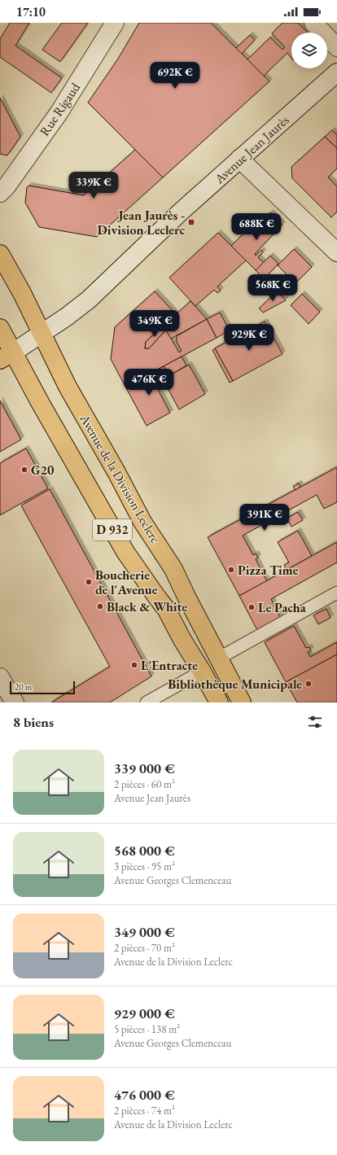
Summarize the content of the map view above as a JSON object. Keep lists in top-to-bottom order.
{
  "streets": {
    "main road": [
      "Rue Rigaud",
      "Avenue Jean Jaurès",
      "Avenue de la Division Leclerc",
      "D 932"
    ]
  },
  "crossings": [
    ["Avenue Jean Jaurès", "Avenue de la Division Leclerc"],
    ["Avenue Jean Jaurès", "D 932"]
  ],
  "places": {
    "transit": ["Jean Jaurès - Division Leclerc"],
    "other": [
      "G20",
      "Pizza Time",
      "Boucherie de l'Avenue",
      "Black & White",
      "Le Pacha",
      "L'Entracte",
      "Bibliothèque Municipale"
    ]
  },
  "scale_bar": "20 m",
  "page": {
    "status": "17:10",
    "price": [
      "692K €",
      "339K €",
      "688K €",
      "568K €",
      "349K €",
      "929K €",
      "476K €",
      "391K €"
    ],
    "scale": "20 m",
    "heading": "8 biens",
    "list": [
      {
        "name": "339 000 €",
        "note": "2 pièces · 60 m² · Avenue Jean Jaurès"
      },
      {
        "name": "568 000 €",
        "note": "3 pièces · 95 m² · Avenue Georges Clemenceau"
      },
      {
        "name": "349 000 €",
        "note": "2 pièces · 70 m² · Avenue de la Division Leclerc"
      },
      {
        "name": "929 000 €",
        "note": "5 pièces · 138 m² · Avenue Georges Clemenceau"
      },
      {
        "name": "476 000 €",
        "note": "2 pièces · 74 m² · Avenue de la Division Leclerc"
      }
    ]
  }
}
